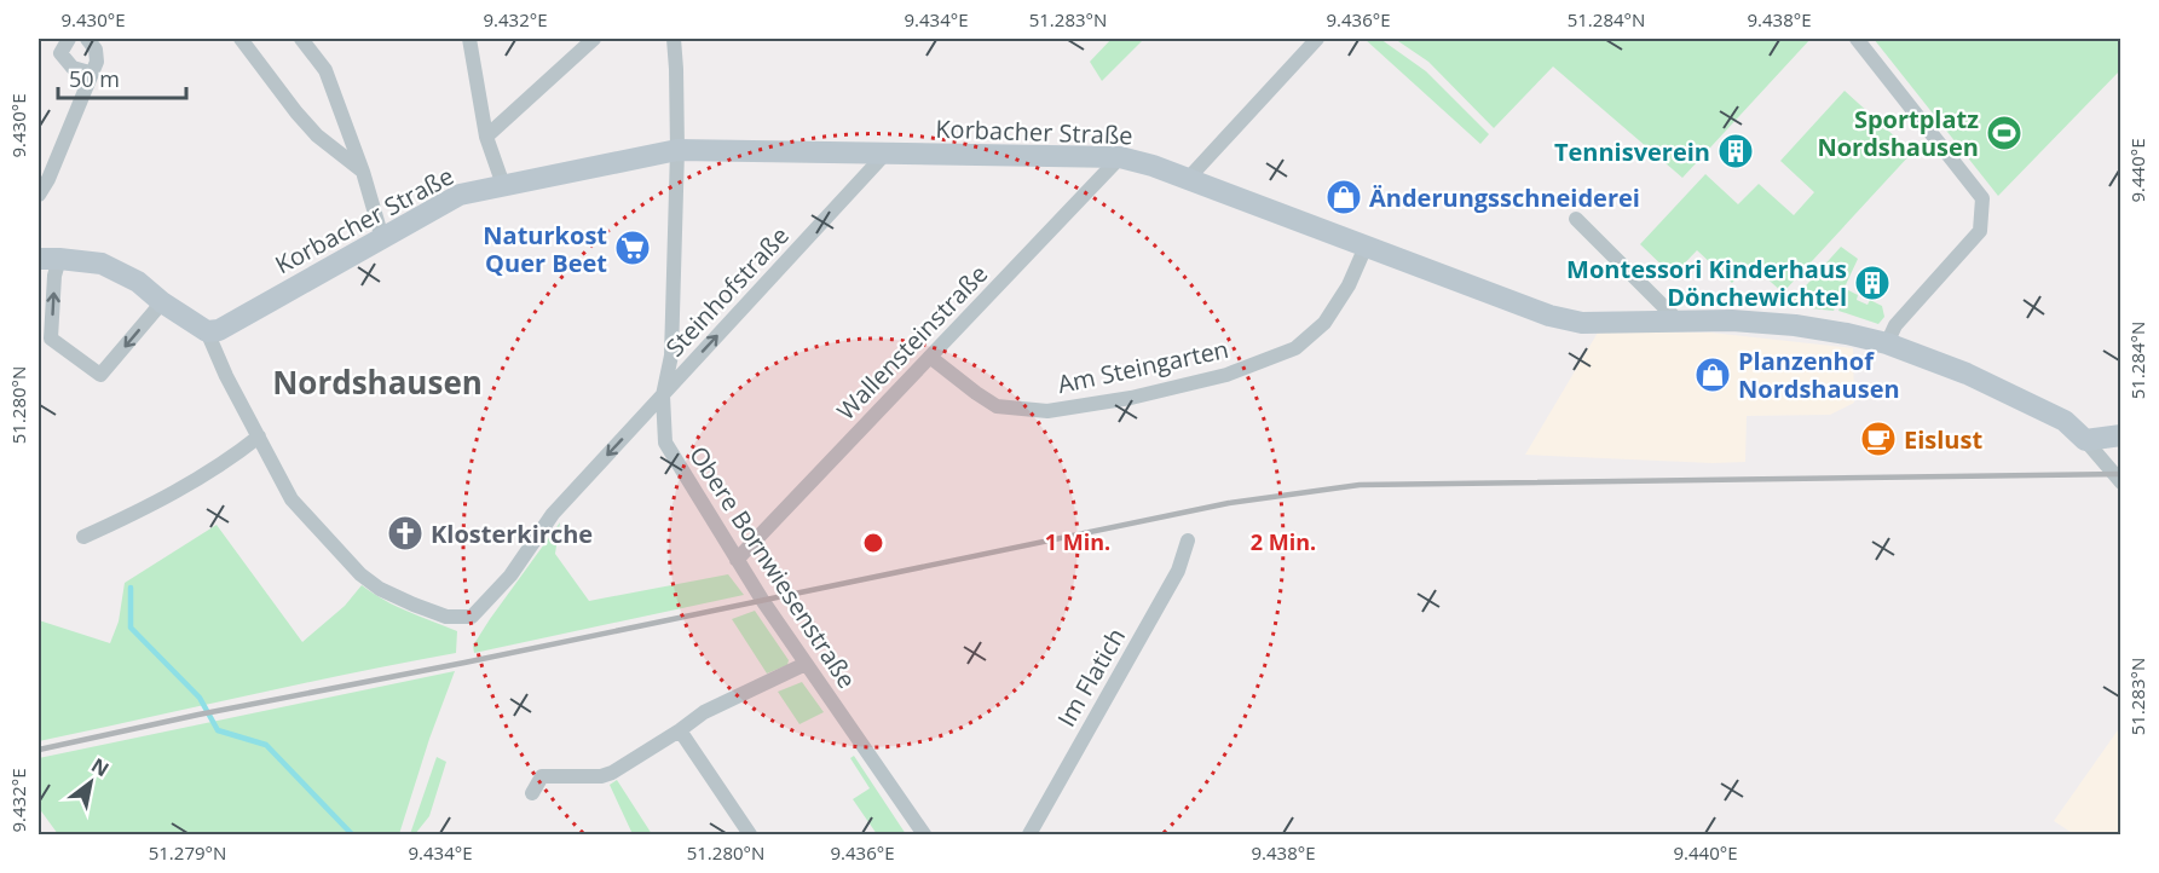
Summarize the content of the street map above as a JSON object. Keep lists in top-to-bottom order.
{
  "streets": {
    "street": [
      "Korbacher Straße",
      "Steinhofstraße",
      "Wallensteinstraße",
      "Am Steingarten",
      "Obere Bornwiesenstraße",
      "Im Flatich"
    ]
  },
  "crossings": [
    ["Korbacher Straße", "Steinhofstraße"],
    ["Korbacher Straße", "Wallensteinstraße"],
    ["Korbacher Straße", "Am Steingarten"],
    ["Korbacher Straße", "Obere Bornwiesenstraße"],
    ["Steinhofstraße", "Obere Bornwiesenstraße"],
    ["Wallensteinstraße", "Am Steingarten"],
    ["Wallensteinstraße", "Obere Bornwiesenstraße"]
  ],
  "districts": ["Nordshausen"],
  "places": {
    "sports": ["Sportplatz Nordshausen"],
    "building": ["Tennisverein", "Montessori Kinderhaus Dönchewichtel"],
    "shop": ["Änderungsschneiderei", "Planzenhof Nordshausen"],
    "supermarket": ["Naturkost Quer Beet"],
    "cafe": ["Eislust"],
    "church": ["Klosterkirche"]
  },
  "scale_bar": "50 m",
  "north": "top right",
  "coordinates": [
    "9.430°E",
    "9.432°E",
    "9.434°E",
    "51.283°N",
    "9.436°E",
    "51.284°N",
    "9.438°E",
    "9.440°E",
    "51.280°N",
    "51.279°N"
  ],
  "rings": ["1 Min.", "2 Min."]
}
